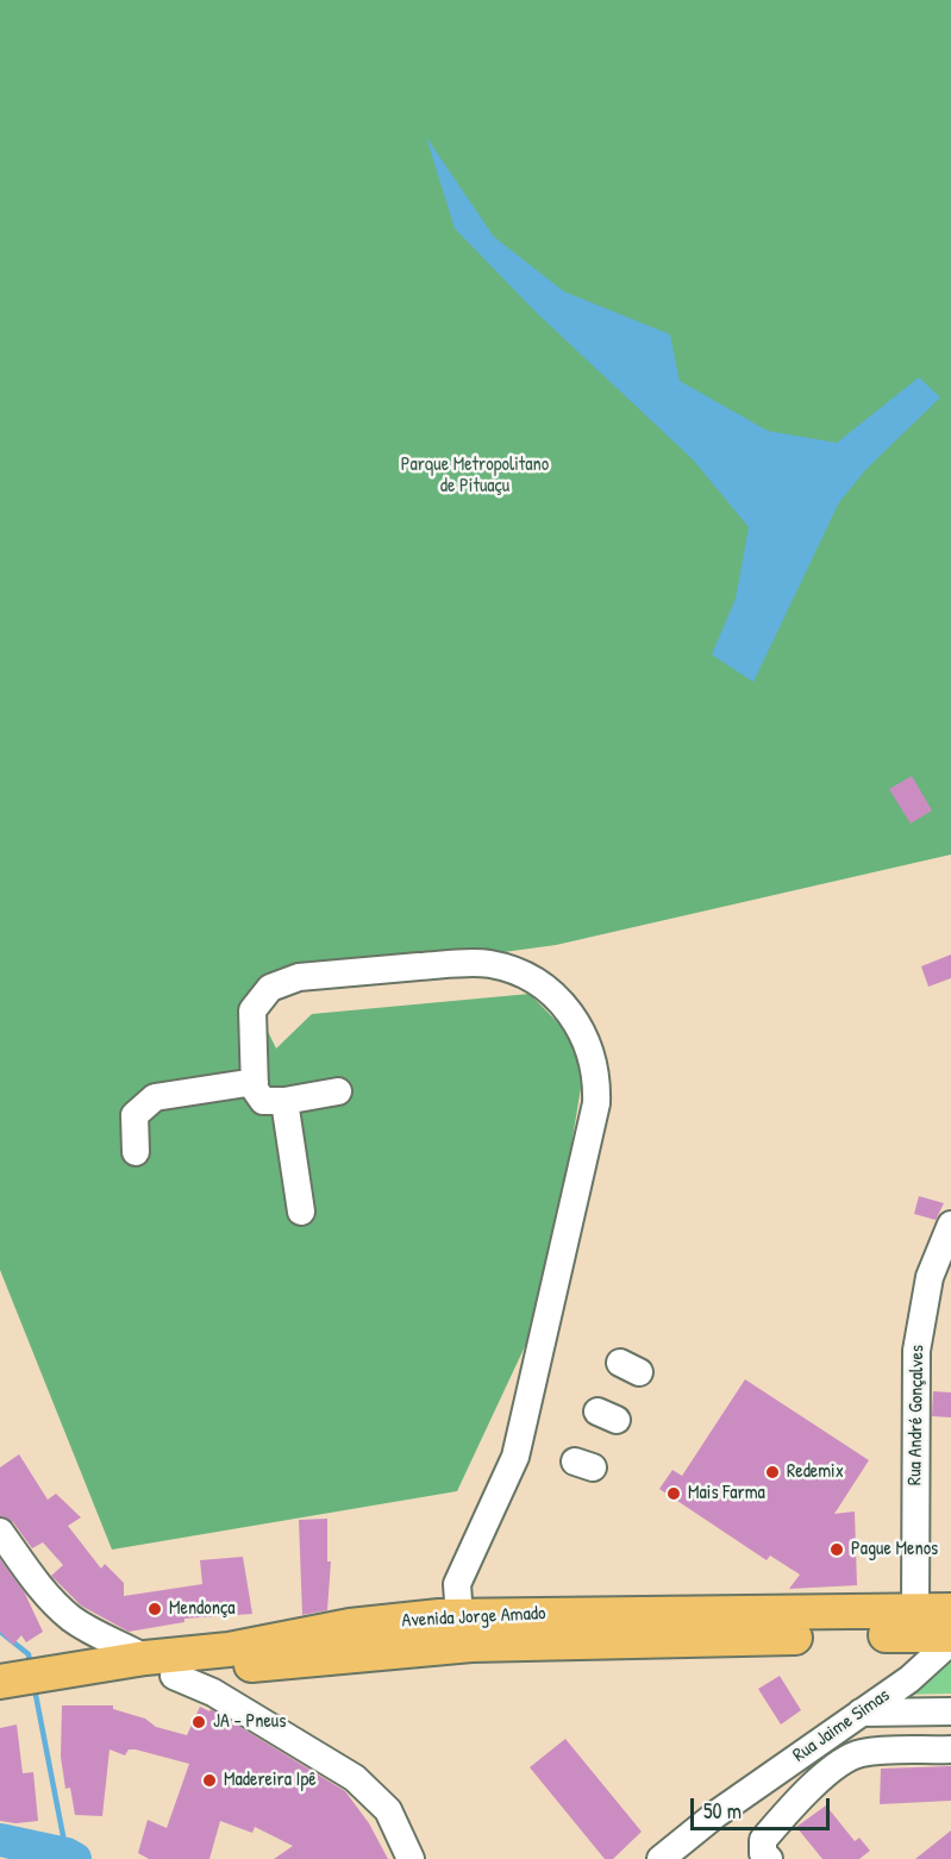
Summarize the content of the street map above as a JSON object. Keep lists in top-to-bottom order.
{
  "streets": {
    "main road": ["Avenida Jorge Amado"],
    "street": ["Rua André Gonçalves", "Rua Jaime Simas"]
  },
  "crossings": [
    ["Rua André Gonçalves", "Avenida Jorge Amado"]
  ],
  "parks": ["Parque Metropolitano de Pituaçu"],
  "places": [
    "Redemix",
    "Mais Farma",
    "Pague Menos",
    "Mendonça",
    "JA - Pneus",
    "Madereira Ipê"
  ],
  "scale_bar": "50 m"
}
